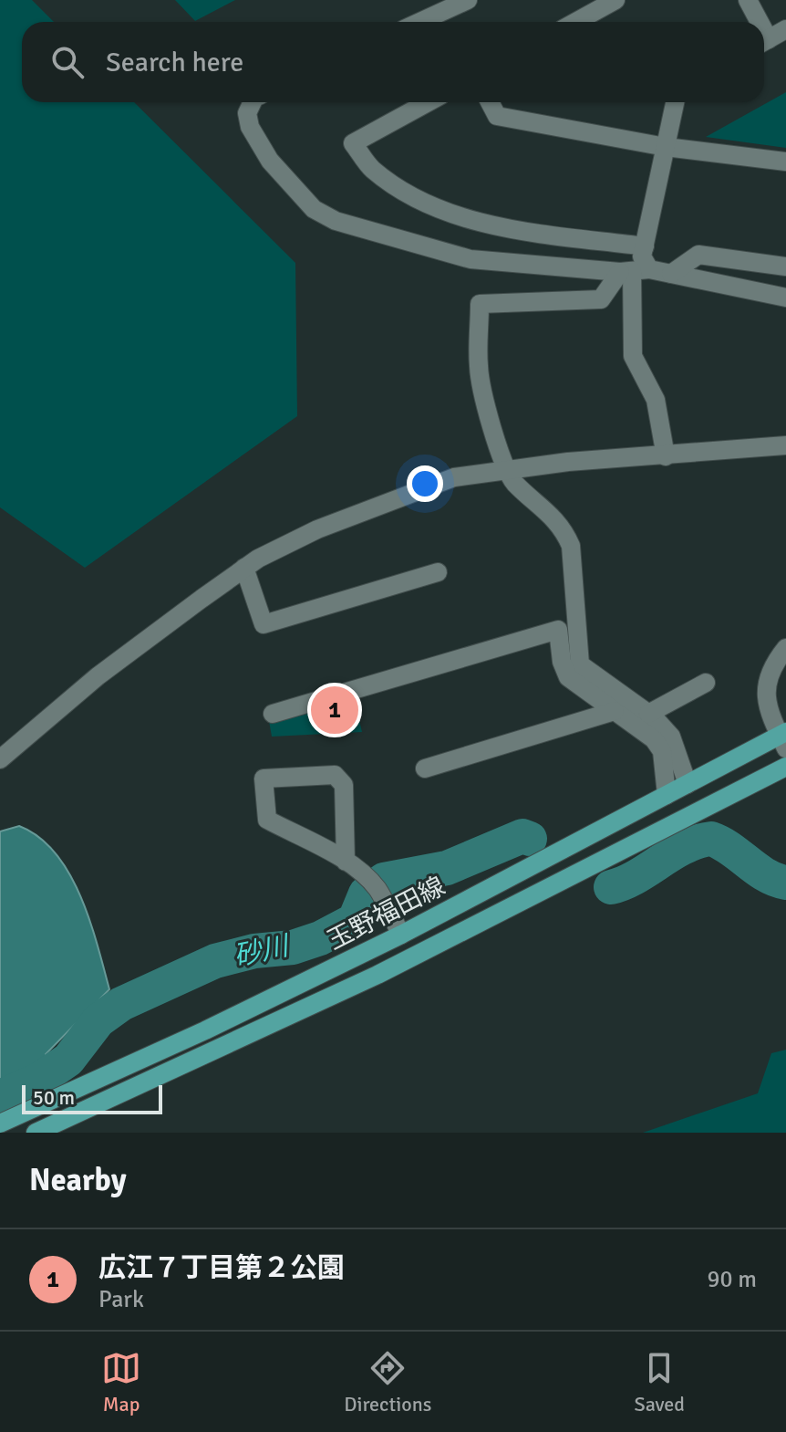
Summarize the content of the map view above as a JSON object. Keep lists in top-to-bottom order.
{
  "streets": {
    "main road": ["玉野福田線"]
  },
  "water": ["砂川"],
  "scale_bar": "50 m",
  "page": {
    "search": "Search here",
    "pins": "1",
    "scale": "50 m",
    "heading": "Nearby",
    "list": [
      {
        "mark": "1",
        "name": "広江７丁目第２公園",
        "note": "Park",
        "value": "90 m"
      }
    ],
    "nav": ["Map", "Directions", "Saved"]
  }
}
